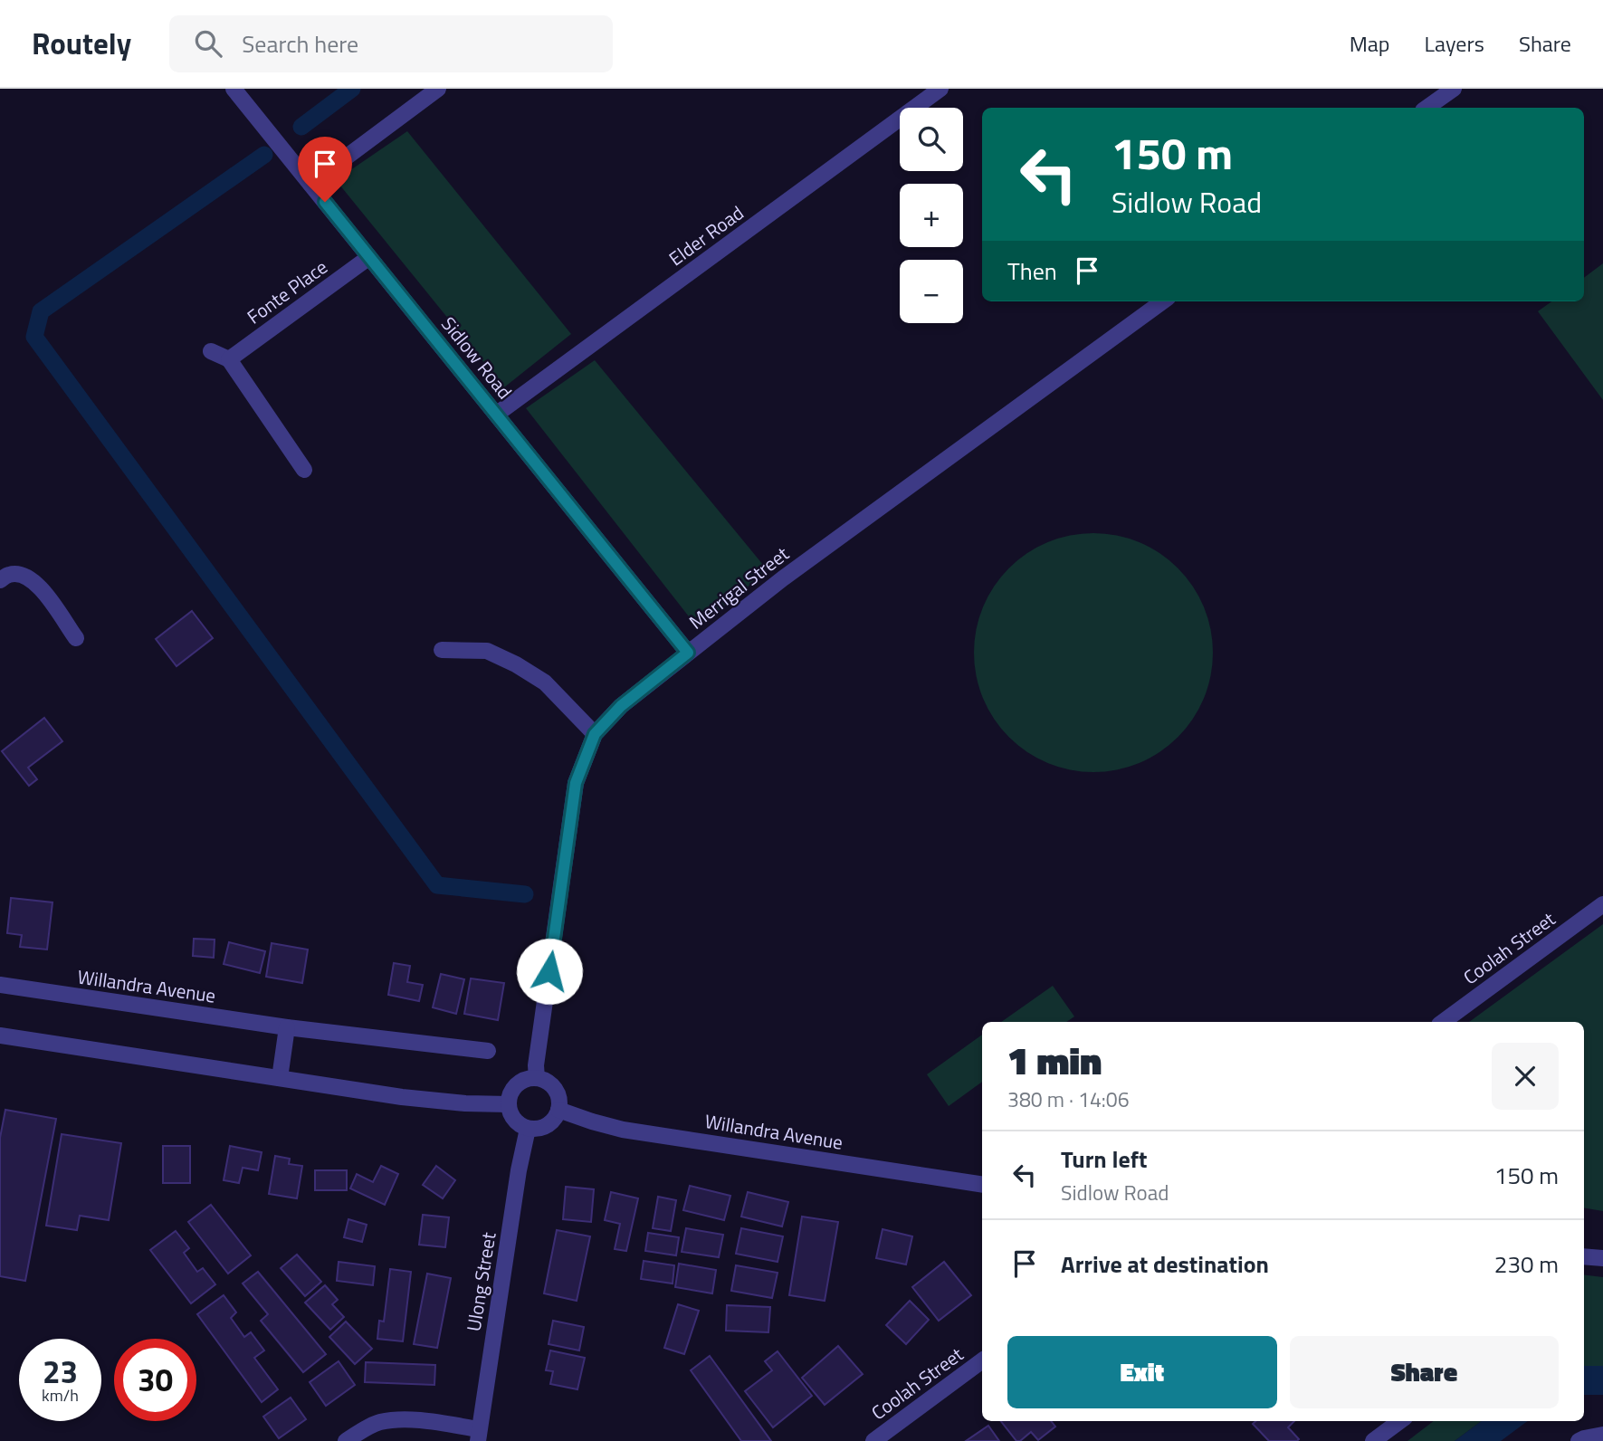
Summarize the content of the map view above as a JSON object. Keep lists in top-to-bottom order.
{
  "streets": {
    "street": [
      "Elder Road",
      "Fonte Place",
      "Sidlow Road",
      "Merrigal Street",
      "Coolah Street",
      "Willandra Avenue",
      "Ulong Street"
    ]
  },
  "crossings": [
    ["Elder Road", "Sidlow Road"],
    ["Fonte Place", "Sidlow Road"],
    ["Sidlow Road", "Merrigal Street"],
    ["Merrigal Street", "Willandra Avenue"],
    ["Merrigal Street", "Ulong Street"],
    ["Willandra Avenue", "Ulong Street"]
  ],
  "page": {
    "header": "Routely",
    "search": "Search here",
    "nav": ["Map", "Layers", "Share"],
    "map_buttons": ["+", "−"],
    "turn": ["150 m", "Sidlow Road"],
    "then": "Then",
    "heading": ["1 min", "380 m · 14:06"],
    "list": [
      {
        "name": "Turn left",
        "note": "Sidlow Road",
        "value": "150 m"
      },
      {
        "name": "Arrive at destination",
        "value": "230 m"
      }
    ],
    "buttons": ["Exit", "Share"],
    "speed": "23 km/h",
    "limit": "30"
  }
}
